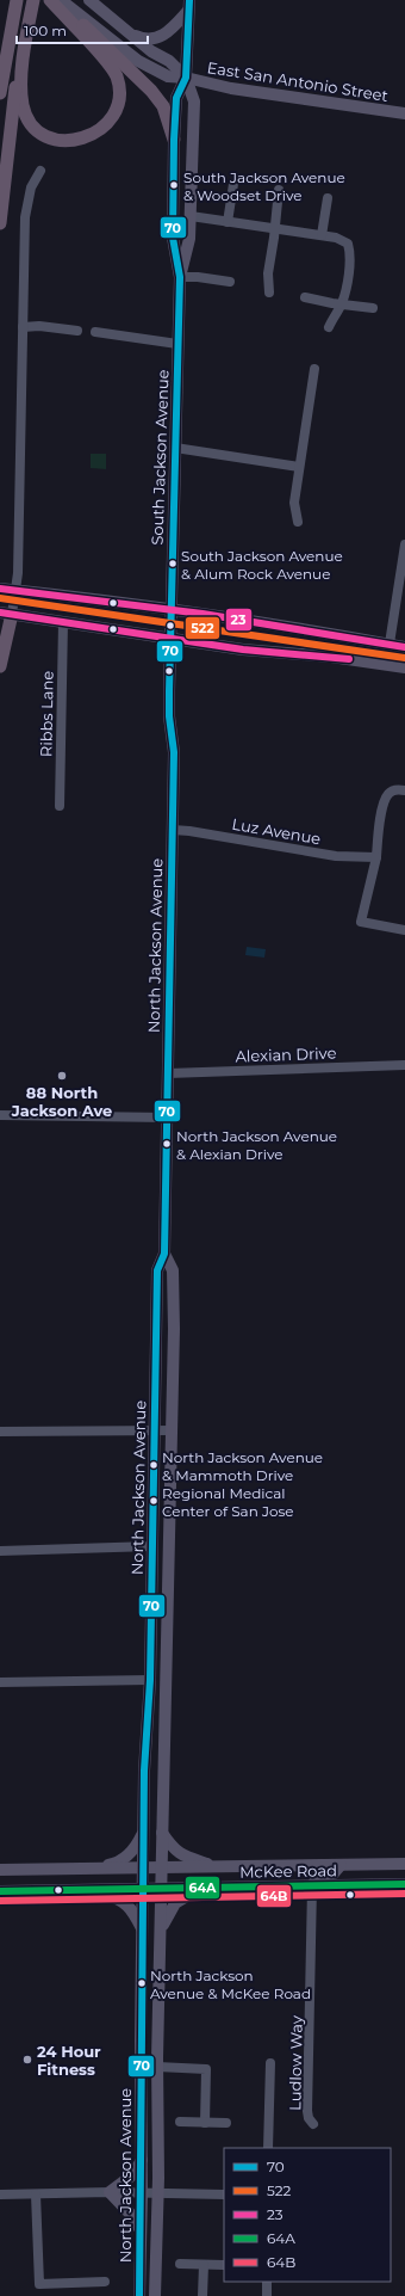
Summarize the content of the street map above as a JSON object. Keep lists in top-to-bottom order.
{
  "streets": {
    "main road": [
      "East San Antonio Street",
      "South Jackson Avenue",
      "North Jackson Avenue",
      "McKee Road"
    ],
    "street": [
      "Ribbs Lane",
      "Luz Avenue",
      "Alexian Drive",
      "Ludlow Way"
    ]
  },
  "crossings": [
    ["East San Antonio Street", "South Jackson Avenue"],
    ["South Jackson Avenue", "North Jackson Avenue"],
    ["Luz Avenue", "North Jackson Avenue"],
    ["North Jackson Avenue", "Alexian Drive"],
    ["North Jackson Avenue", "McKee Road"],
    ["McKee Road", "Ludlow Way"]
  ],
  "places": [
    "South Jackson Avenue & Woodset Drive",
    "South Jackson Avenue & Alum Rock Avenue",
    "88 North Jackson Ave",
    "North Jackson Avenue & Alexian Drive",
    "North Jackson Avenue & Mammoth Drive",
    "Regional Medical Center of San Jose",
    "North Jackson Avenue & McKee Road",
    "24 Hour Fitness"
  ],
  "lines": [
    "transit line 70",
    "transit line 23",
    "transit line 522",
    "transit line 64A",
    "transit line 64B"
  ],
  "legend": [
    "70",
    "522",
    "23",
    "64A",
    "64B"
  ],
  "scale_bar": "100 m"
}
